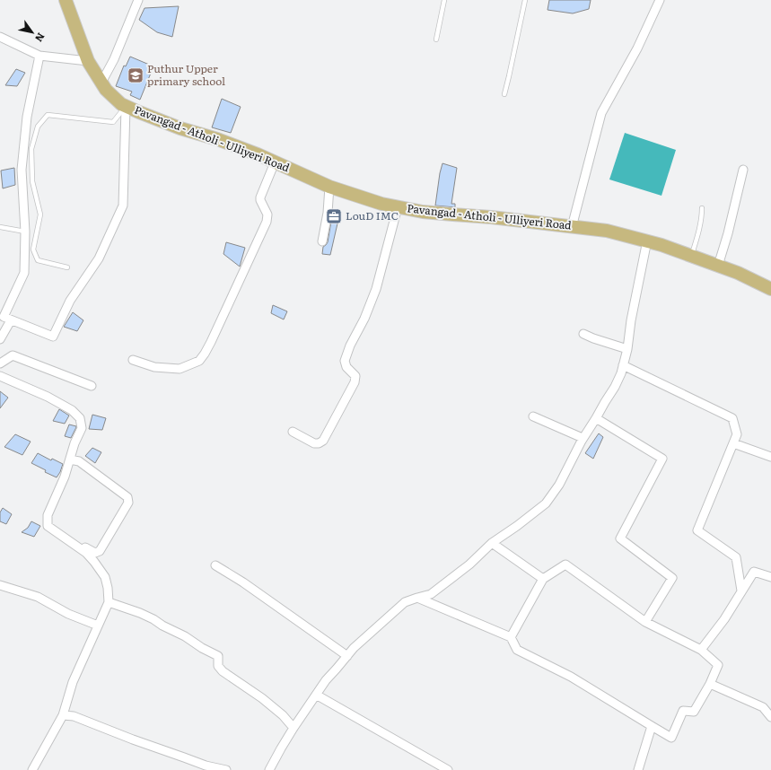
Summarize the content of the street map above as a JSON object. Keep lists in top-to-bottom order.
{
  "streets": {
    "main road": ["Pavangad - Atholi - Ulliyeri Road"]
  },
  "places": {
    "school or university": ["Puthur Upper primary school"],
    "office": ["LouD IMC"]
  },
  "north": "bottom right"
}
